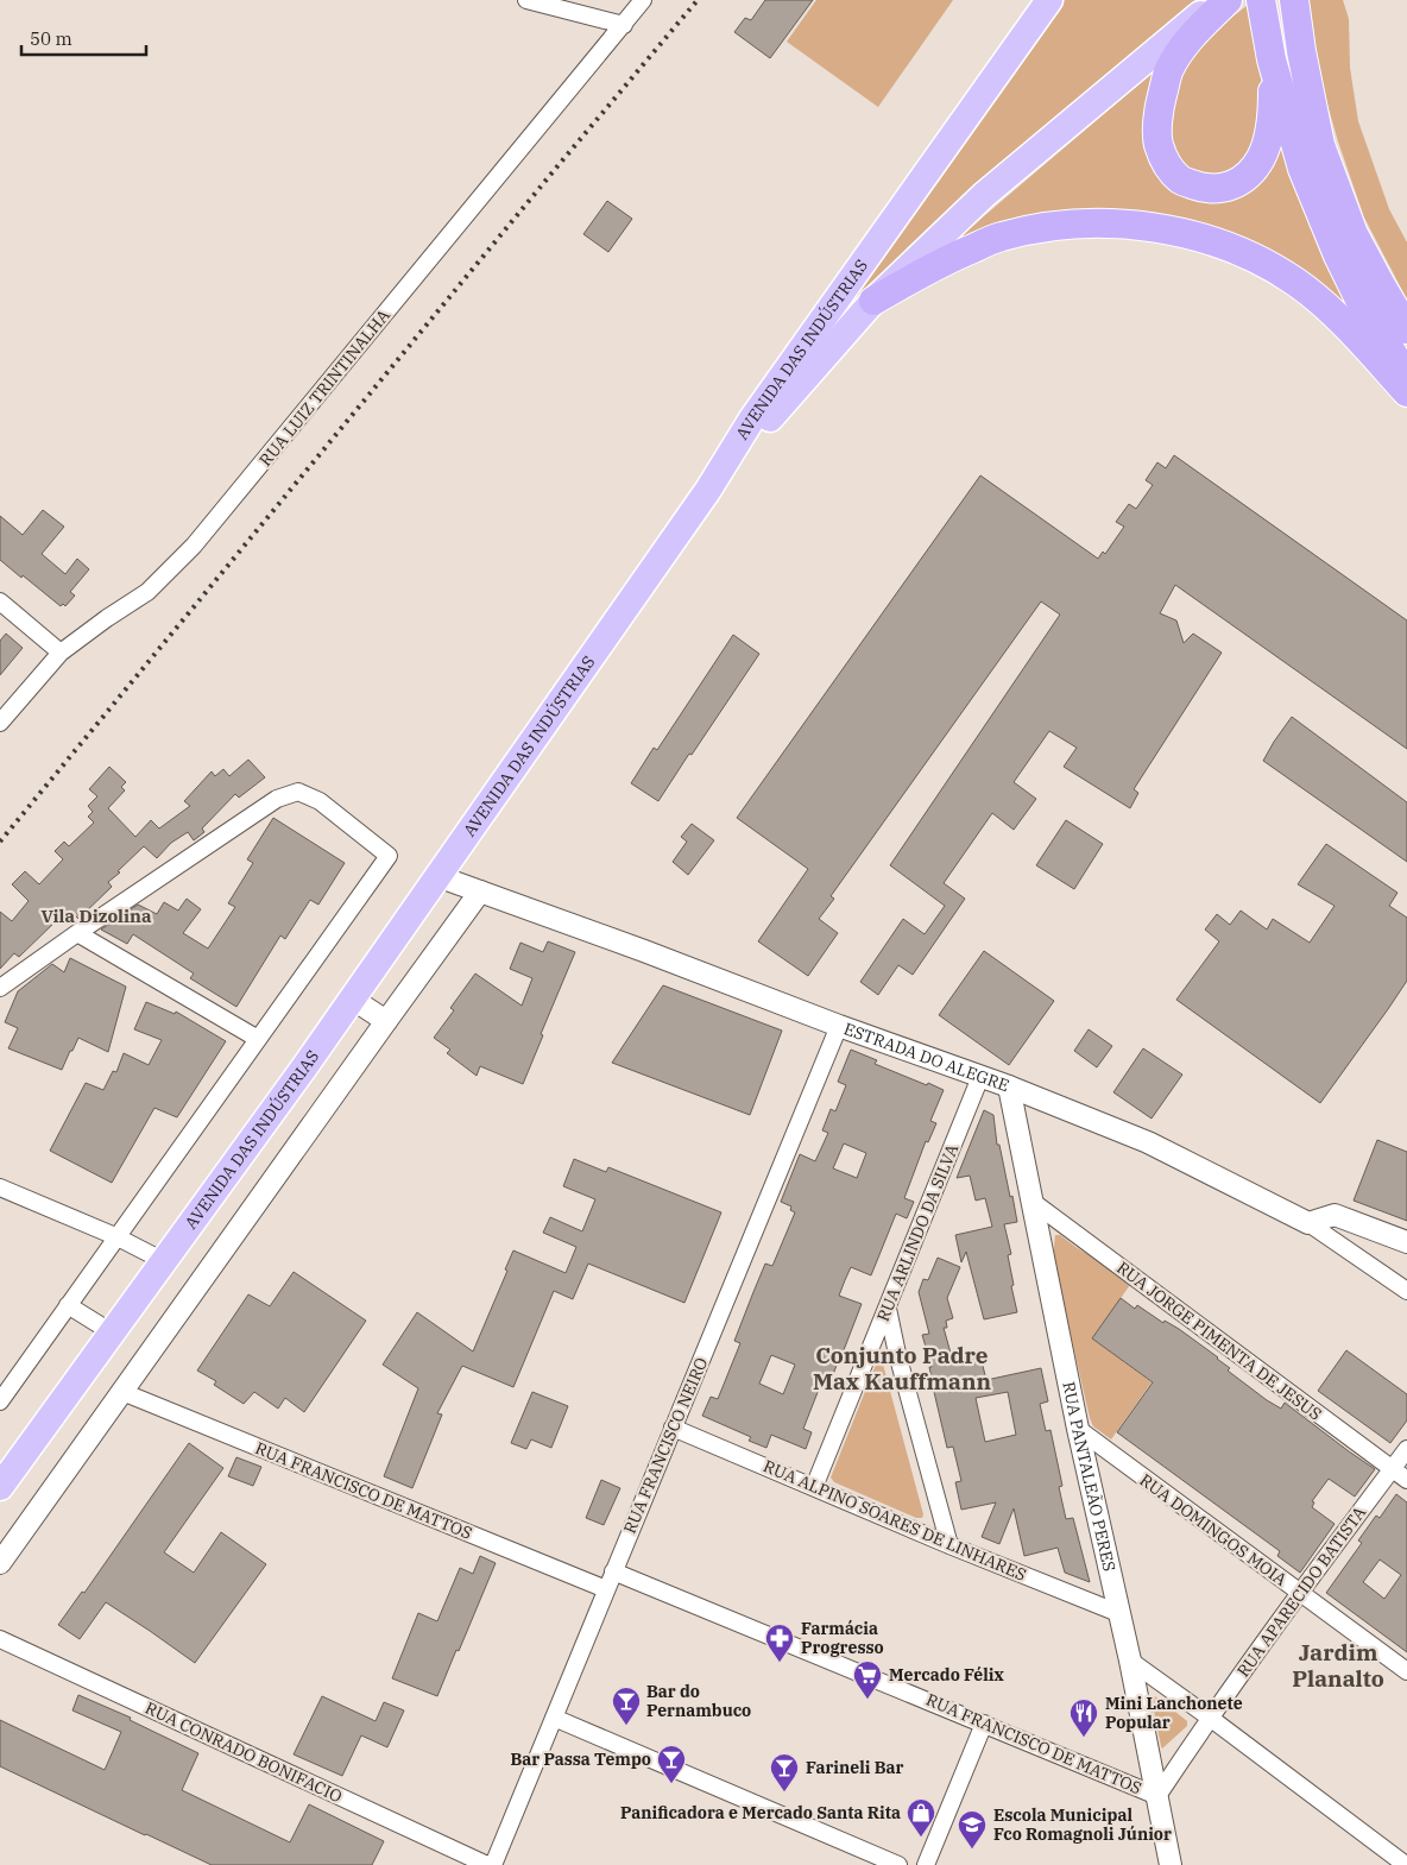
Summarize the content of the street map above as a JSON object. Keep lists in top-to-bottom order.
{
  "streets": {
    "main road": ["AVENIDA DAS INDÚSTRIAS"],
    "street": [
      "RUA LUIZ TRINTINALHA",
      "ESTRADA DO ALEGRE",
      "RUA ARLINDO DA SILVA",
      "RUA JORGE PIMENTA DE JESUS",
      "RUA FRANCISCO NEIRO",
      "RUA PANTALEÃO PERES",
      "RUA FRANCISCO DE MATTOS",
      "RUA ALPINO SOARES DE LINHARES",
      "RUA DOMINGOS MOIA",
      "RUA APARECIDO BATISTA",
      "RUA CONRADO BONIFACIO"
    ]
  },
  "crossings": [
    ["AVENIDA DAS INDÚSTRIAS", "ESTRADA DO ALEGRE"],
    ["ESTRADA DO ALEGRE", "RUA ARLINDO DA SILVA"],
    ["ESTRADA DO ALEGRE", "RUA FRANCISCO NEIRO"],
    ["ESTRADA DO ALEGRE", "RUA PANTALEÃO PERES"],
    ["RUA ARLINDO DA SILVA", "RUA ALPINO SOARES DE LINHARES"],
    ["RUA JORGE PIMENTA DE JESUS", "RUA PANTALEÃO PERES"],
    ["RUA JORGE PIMENTA DE JESUS", "RUA APARECIDO BATISTA"],
    ["RUA FRANCISCO NEIRO", "RUA FRANCISCO DE MATTOS"],
    ["RUA FRANCISCO NEIRO", "RUA ALPINO SOARES DE LINHARES"],
    ["RUA PANTALEÃO PERES", "RUA FRANCISCO DE MATTOS"],
    ["RUA PANTALEÃO PERES", "RUA ALPINO SOARES DE LINHARES"],
    ["RUA PANTALEÃO PERES", "RUA DOMINGOS MOIA"],
    ["RUA PANTALEÃO PERES", "RUA APARECIDO BATISTA"],
    ["RUA FRANCISCO DE MATTOS", "RUA APARECIDO BATISTA"],
    ["RUA DOMINGOS MOIA", "RUA APARECIDO BATISTA"]
  ],
  "districts": ["Vila Dizolina", "Conjunto Padre Max Kauffmann", "Jardim Planalto"],
  "places": {
    "pharmacy": ["Farmácia Progresso"],
    "supermarket": ["Mercado Félix"],
    "bar": ["Bar do Pernambuco", "Bar Passa Tempo", "Farineli Bar"],
    "restaurant": ["Mini Lanchonete Popular"],
    "shop": ["Panificadora e Mercado Santa Rita"],
    "school or university": ["Escola Municipal Fco Romagnoli Júnior"]
  },
  "scale_bar": "50 m"
}
